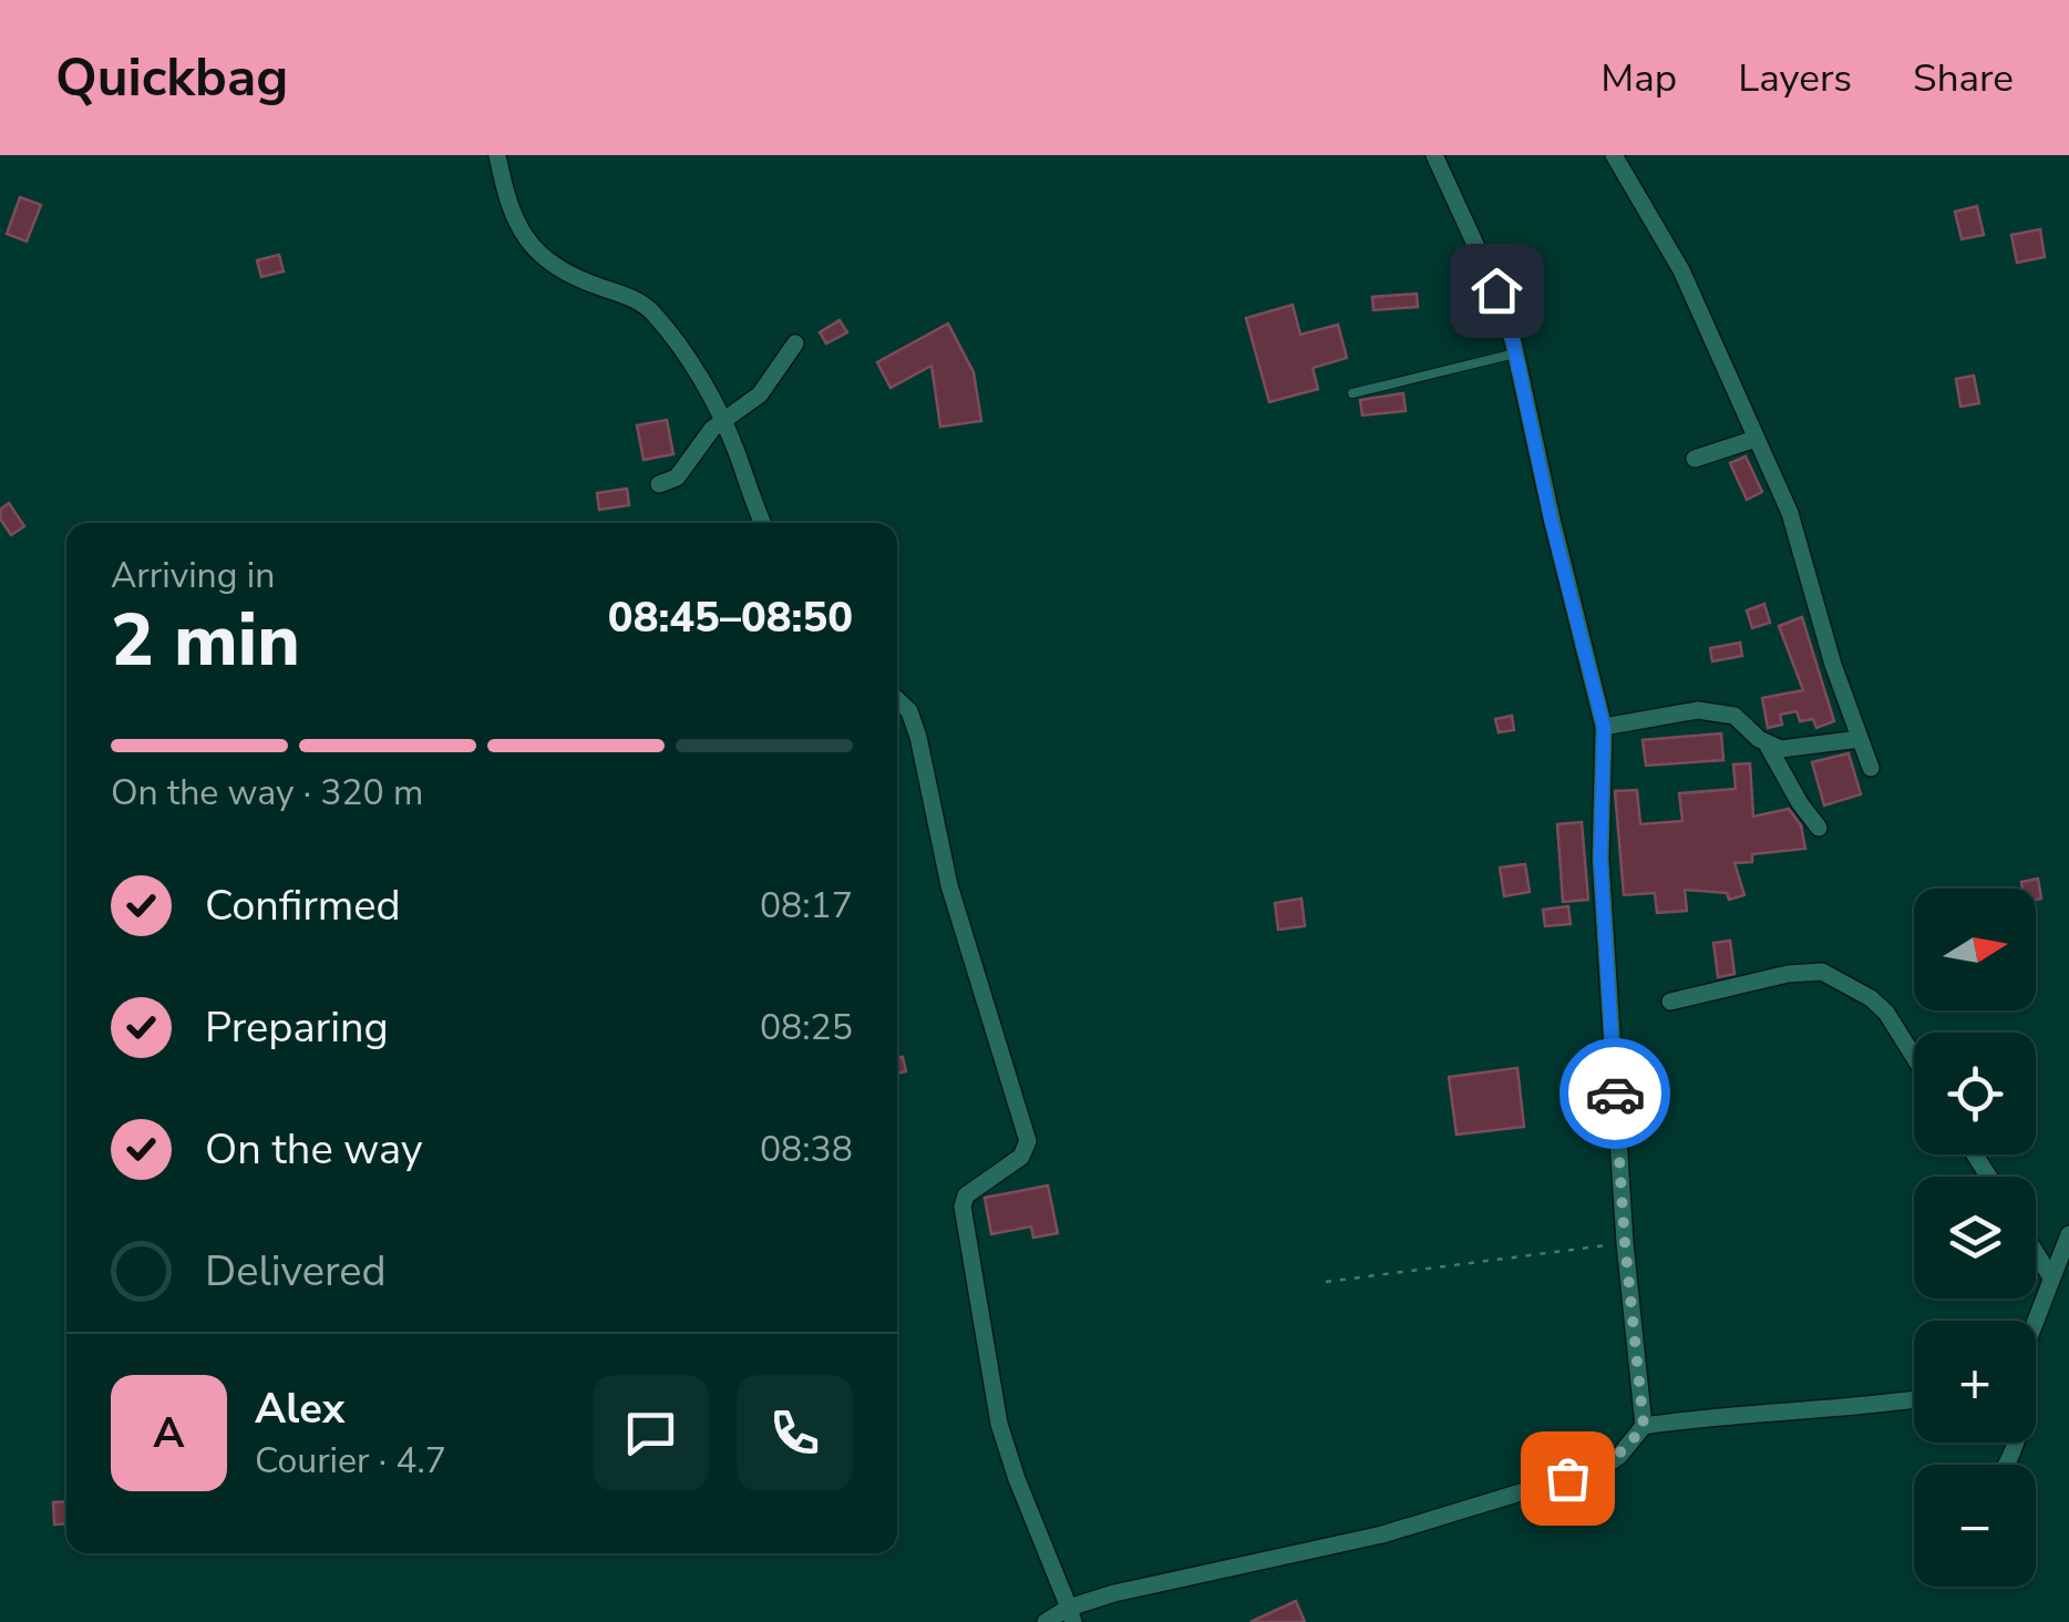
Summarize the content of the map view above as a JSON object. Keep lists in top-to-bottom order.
{
  "north": "right",
  "page": {
    "header": "Quickbag",
    "nav": ["Map", "Layers", "Share"],
    "heading": ["2 min", "Arriving in", "08:45–08:50"],
    "panel": ["Alex", "Courier · 4.7"],
    "bar": "On the way · 320 m",
    "list": [
      ["Confirmed", "08:17"],
      ["Preparing", "08:25"],
      ["On the way", "08:38"],
      "Delivered"
    ],
    "map_buttons": ["+", "−"],
    "round": "A"
  }
}
